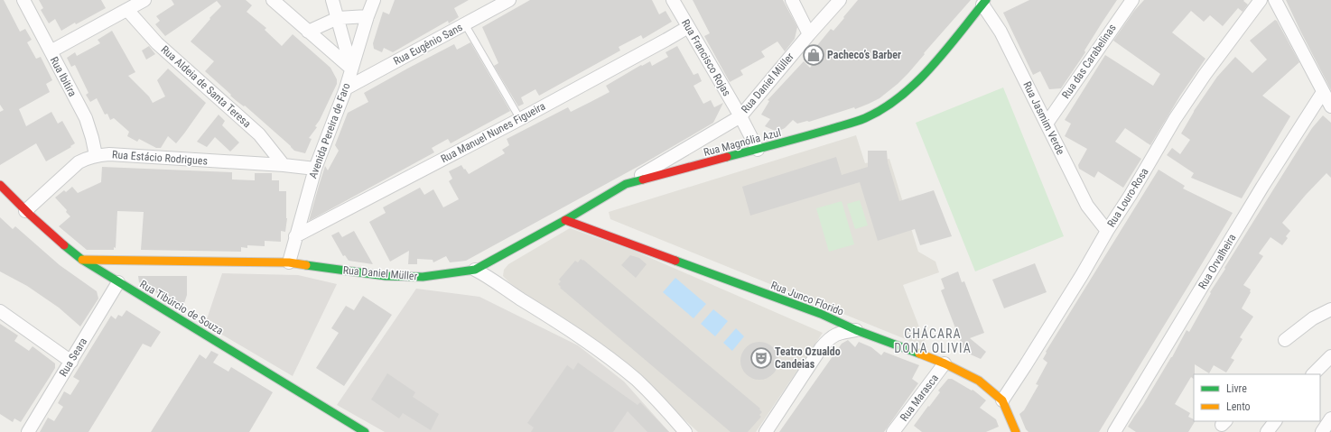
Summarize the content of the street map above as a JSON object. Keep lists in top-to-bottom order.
{
  "streets": {
    "street": [
      "Rua Eugênio Sans",
      "Rua Francisco Rojas",
      "Rua das Carabelinas",
      "Rua Ibitira",
      "Rua Daniel Müller",
      "Rua Aldeia de Santa Teresa",
      "Rua Jasmim Verde",
      "Avenida Pereira de Faro",
      "Rua Manuel Nunes Figueira",
      "Rua Magnólia Azul",
      "Rua Estácio Rodrigues",
      "Rua Louro-Rosa",
      "Rua Orvalheira",
      "Rua Junco Florido",
      "Rua Tibúrcio de Souza",
      "Rua Seara",
      "Rua Marasca"
    ]
  },
  "crossings": [
    ["Rua Eugênio Sans", "Avenida Pereira de Faro"],
    ["Rua Francisco Rojas", "Rua Daniel Müller"],
    ["Rua Francisco Rojas", "Rua Manuel Nunes Figueira"],
    ["Rua Francisco Rojas", "Rua Magnólia Azul"],
    ["Rua das Carabelinas", "Rua Jasmim Verde"],
    ["Rua Ibitira", "Rua Estácio Rodrigues"],
    ["Rua Daniel Müller", "Avenida Pereira de Faro"],
    ["Rua Daniel Müller", "Rua Magnólia Azul"],
    ["Rua Daniel Müller", "Rua Tibúrcio de Souza"],
    ["Rua Aldeia de Santa Teresa", "Rua Estácio Rodrigues"],
    ["Rua Jasmim Verde", "Rua Magnólia Azul"],
    ["Rua Jasmim Verde", "Rua Louro-Rosa"],
    ["Avenida Pereira de Faro", "Rua Manuel Nunes Figueira"],
    ["Avenida Pereira de Faro", "Rua Estácio Rodrigues"],
    ["Rua Magnólia Azul", "Rua Junco Florido"],
    ["Rua Estácio Rodrigues", "Rua Tibúrcio de Souza"],
    ["Rua Louro-Rosa", "Rua Junco Florido"],
    ["Rua Junco Florido", "Rua Marasca"],
    ["Rua Tibúrcio de Souza", "Rua Seara"]
  ],
  "districts": ["CHÁCARA DONA OLIVIA"],
  "places": {
    "shop": ["Pacheco’s Barber"],
    "theatre": ["Teatro Ozualdo Candeias"]
  },
  "legend": ["Livre", "Lento"]
}
